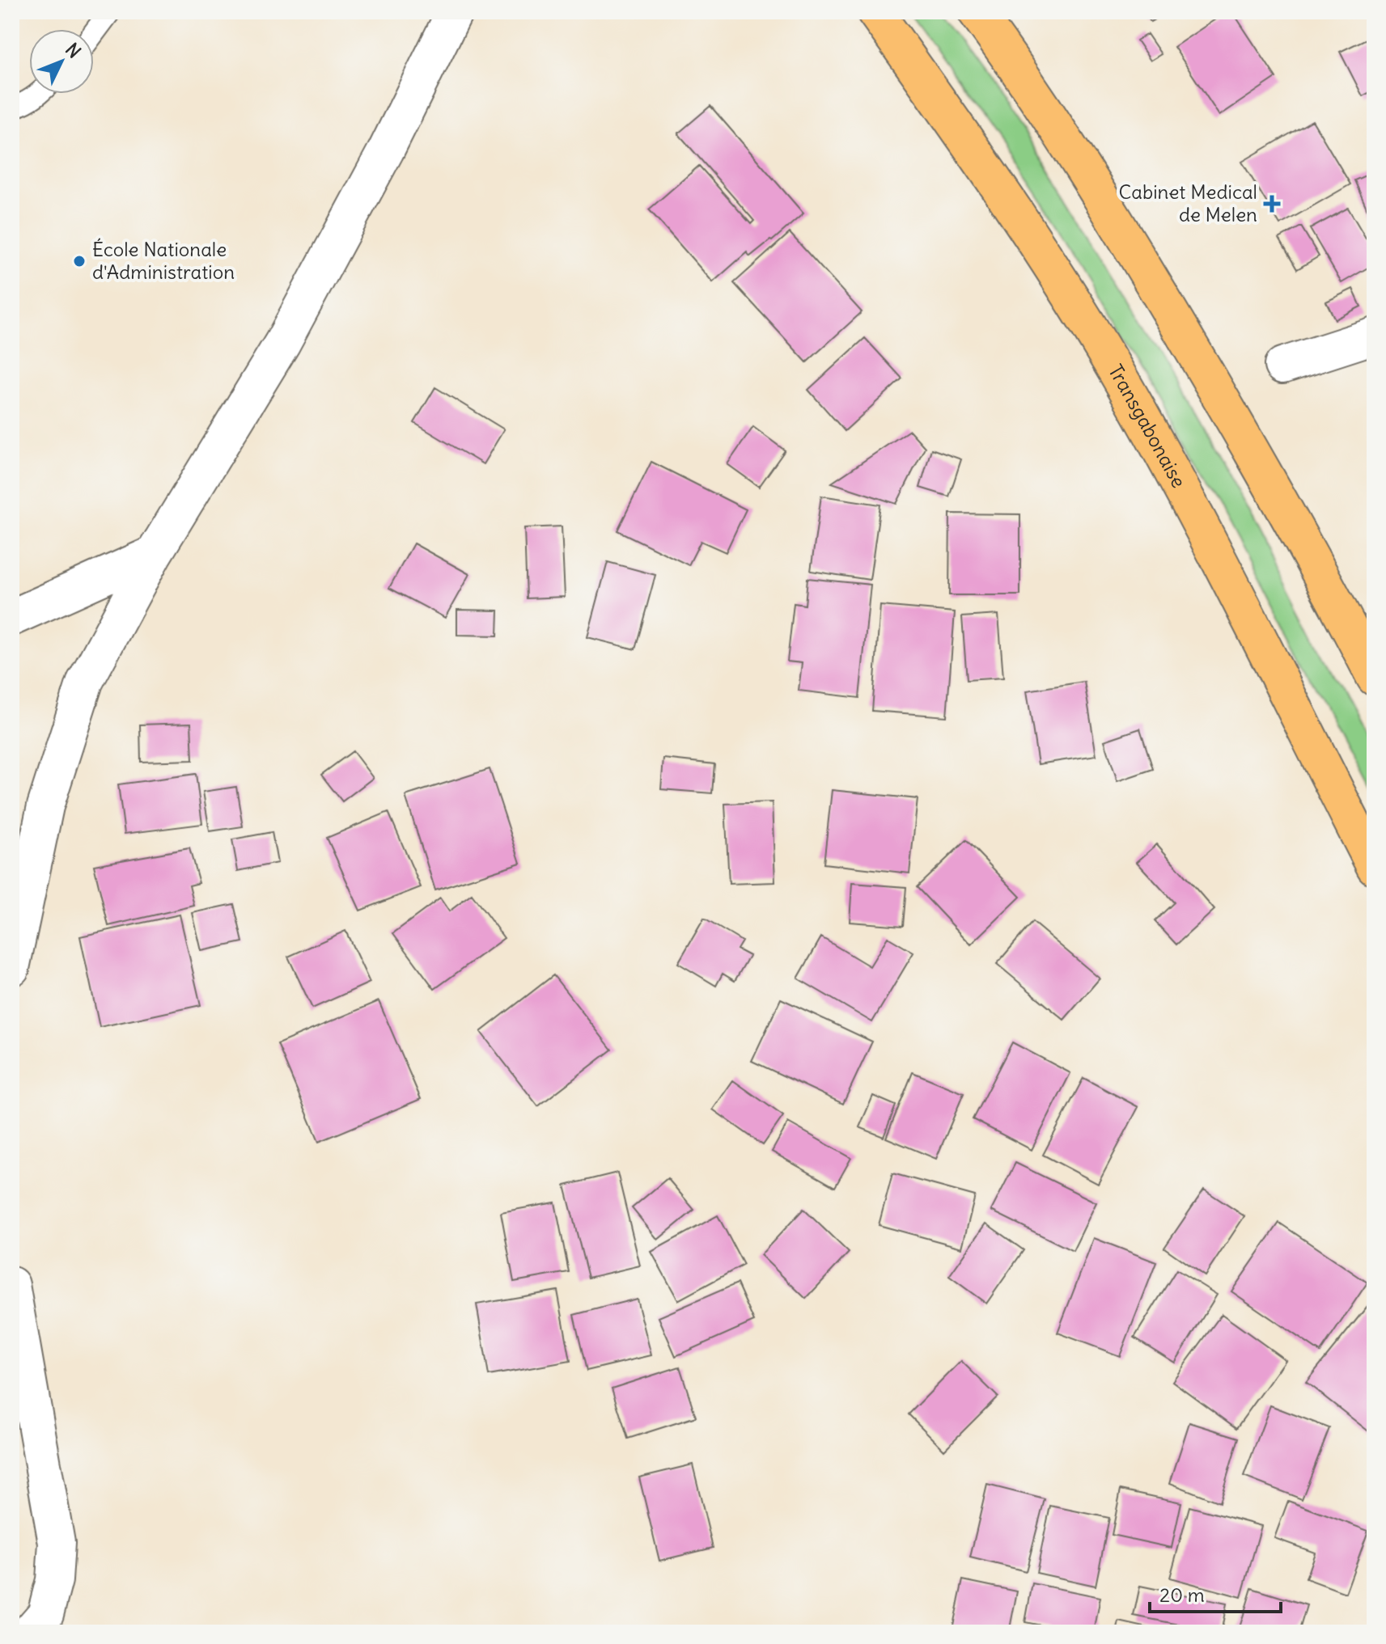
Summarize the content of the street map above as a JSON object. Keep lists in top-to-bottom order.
{
  "streets": {
    "highway": ["Transgabonaise"]
  },
  "places": {
    "health": ["Cabinet Medical de Melen"],
    "other": ["École Nationale d'Administration"]
  },
  "scale_bar": "20 m",
  "north": "top right"
}
